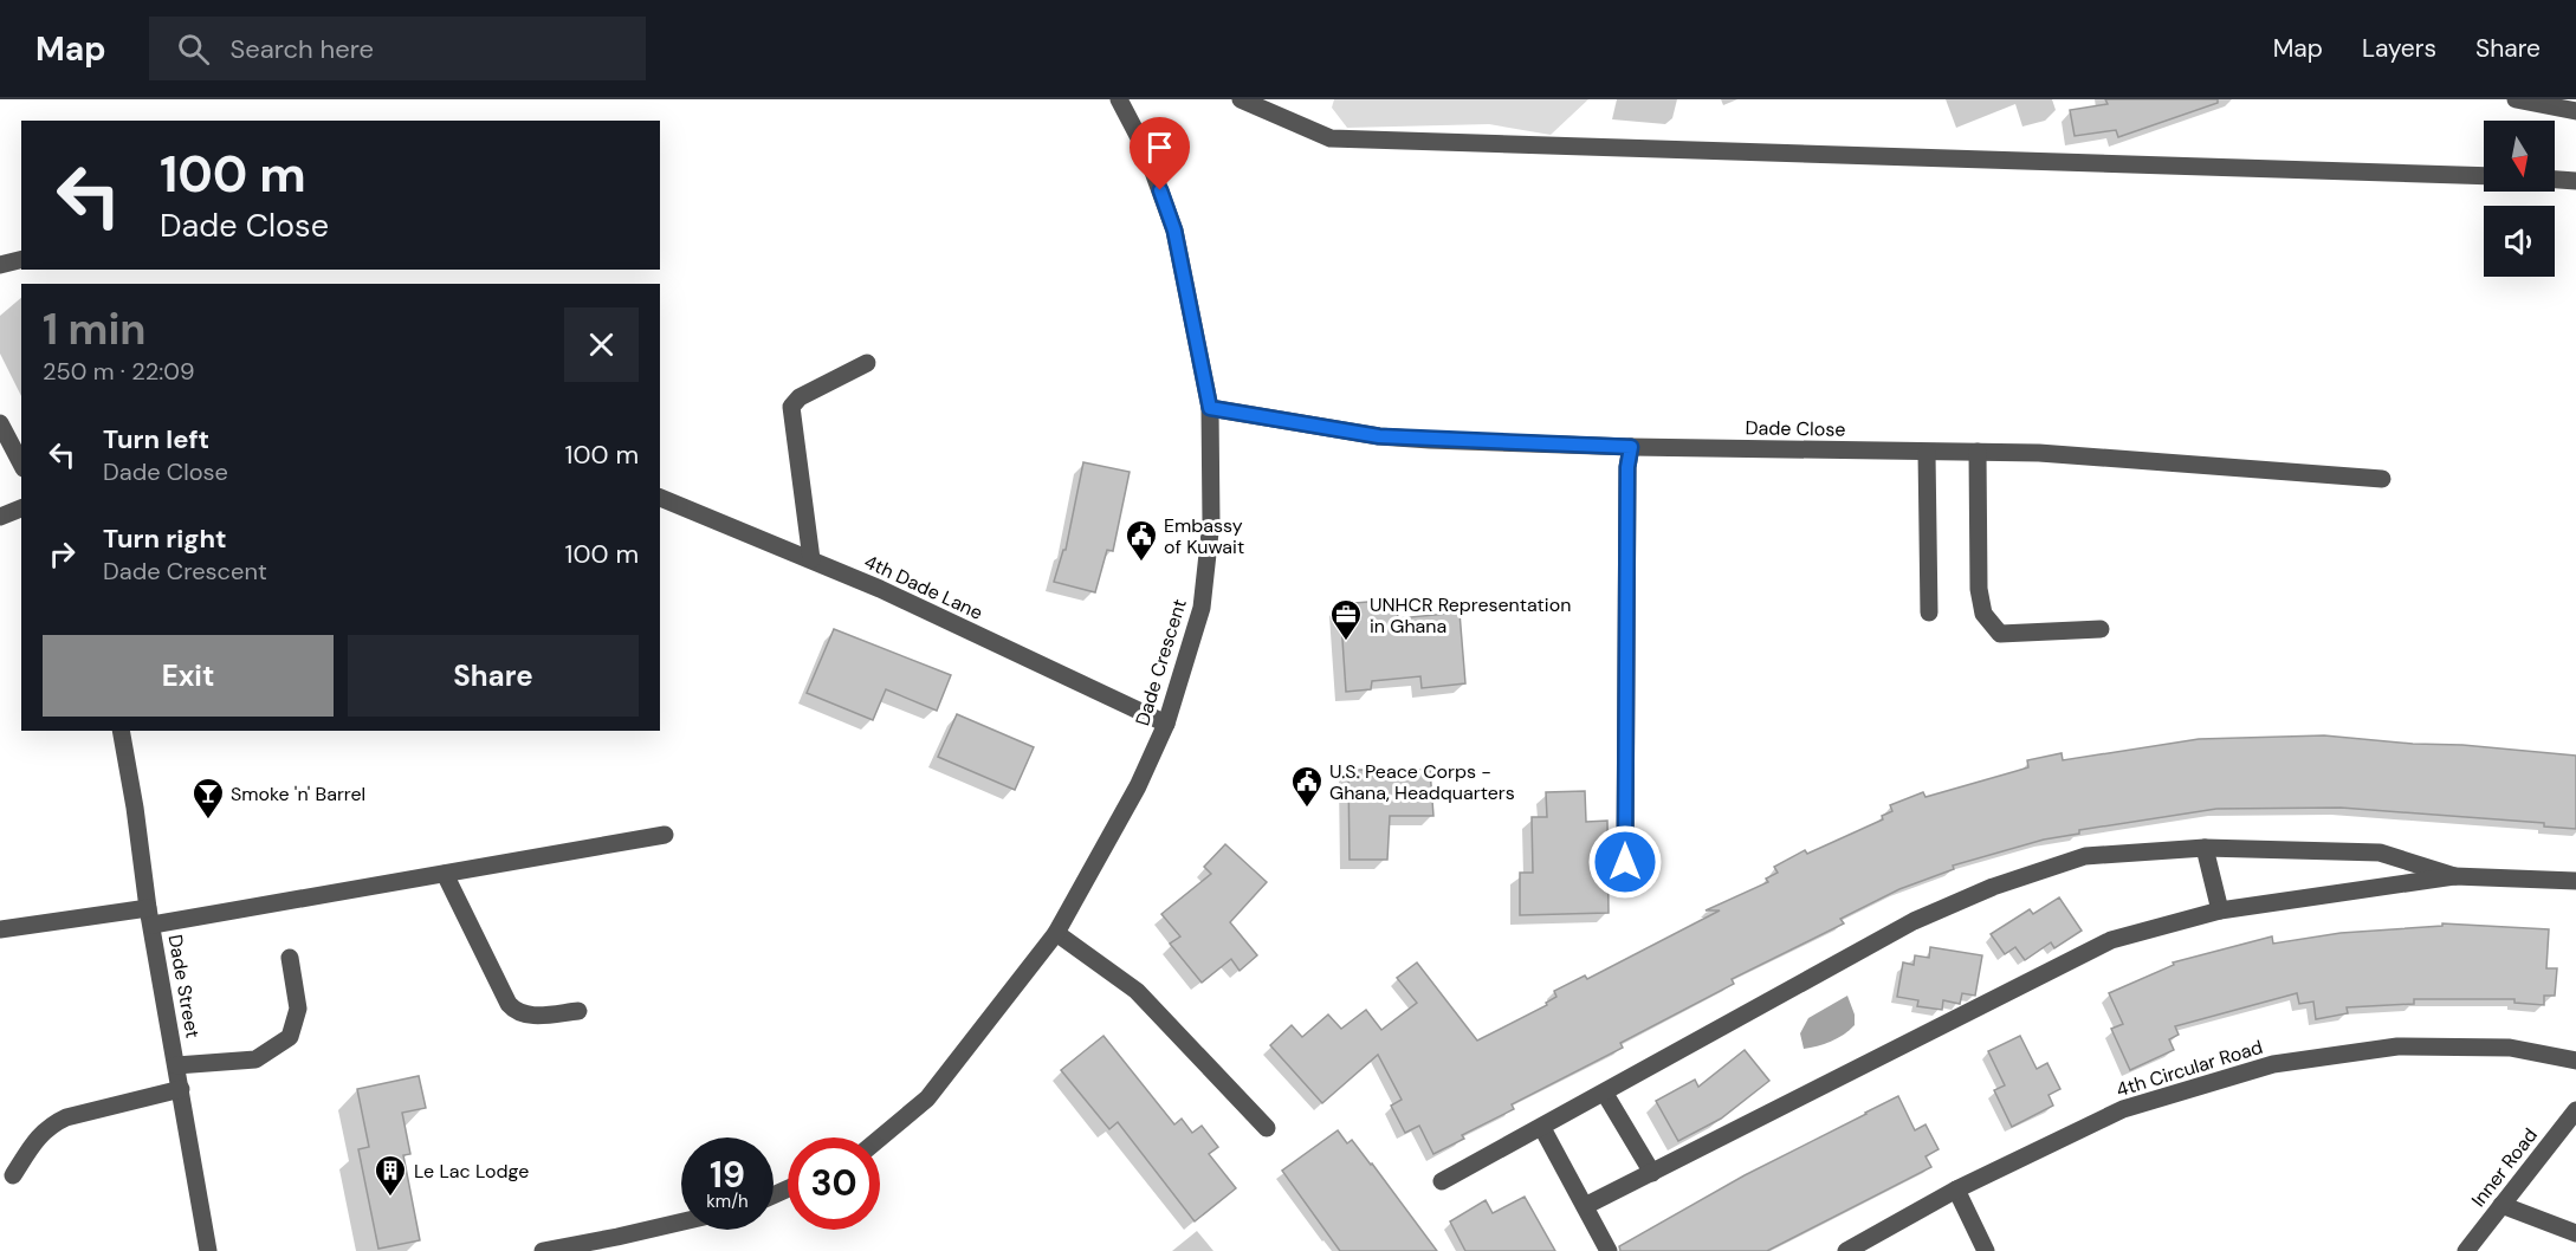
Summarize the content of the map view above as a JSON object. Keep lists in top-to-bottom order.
{
  "streets": {
    "street": [
      "Dade Close",
      "4th Dade Lane",
      "Dade Crescent",
      "Dade Street",
      "4th Circular Road",
      "Inner Road"
    ]
  },
  "crossings": [
    ["Dade Close", "Dade Crescent"],
    ["4th Dade Lane", "Dade Crescent"]
  ],
  "places": {
    "public building": ["Embassy of Kuwait", "U.S. Peace Corps - Ghana, Headquarters"],
    "office": ["UNHCR Representation in Ghana"],
    "bar": ["Smoke 'n' Barrel"],
    "building": ["Le Lac Lodge"]
  },
  "north": "bottom",
  "page": {
    "header": "Map",
    "search": "Search here",
    "nav": ["Map", "Layers", "Share"],
    "turn": ["100 m", "Dade Close"],
    "heading": ["1 min", "250 m · 22:09"],
    "list": [
      {
        "name": "Turn left",
        "note": "Dade Close",
        "value": "100 m"
      },
      {
        "name": "Turn right",
        "note": "Dade Crescent",
        "value": "100 m"
      }
    ],
    "buttons": ["Exit", "Share"],
    "speed": "19 km/h",
    "limit": "30"
  }
}
